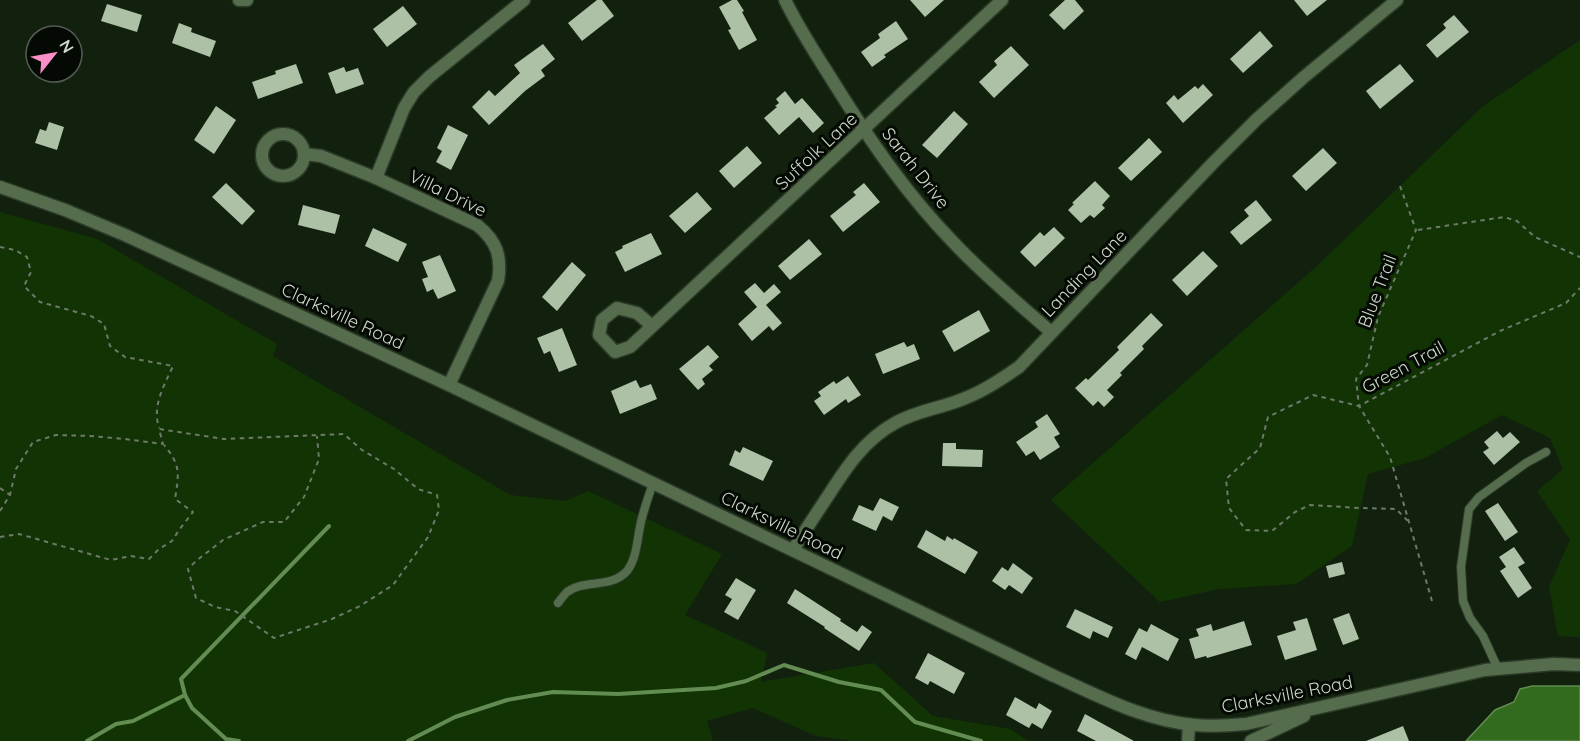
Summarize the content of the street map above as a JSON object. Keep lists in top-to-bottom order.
{
  "streets": {
    "street": [
      "Suffolk Lane",
      "Sarah Drive",
      "Villa Drive",
      "Landing Lane",
      "Clarksville Road"
    ],
    "path": ["Blue Trail", "Green Trail"]
  },
  "crossings": [
    ["Suffolk Lane", "Sarah Drive"],
    ["Sarah Drive", "Landing Lane"],
    ["Villa Drive", "Clarksville Road"],
    ["Landing Lane", "Clarksville Road"],
    ["Blue Trail", "Green Trail"]
  ],
  "north": "top right"
}
